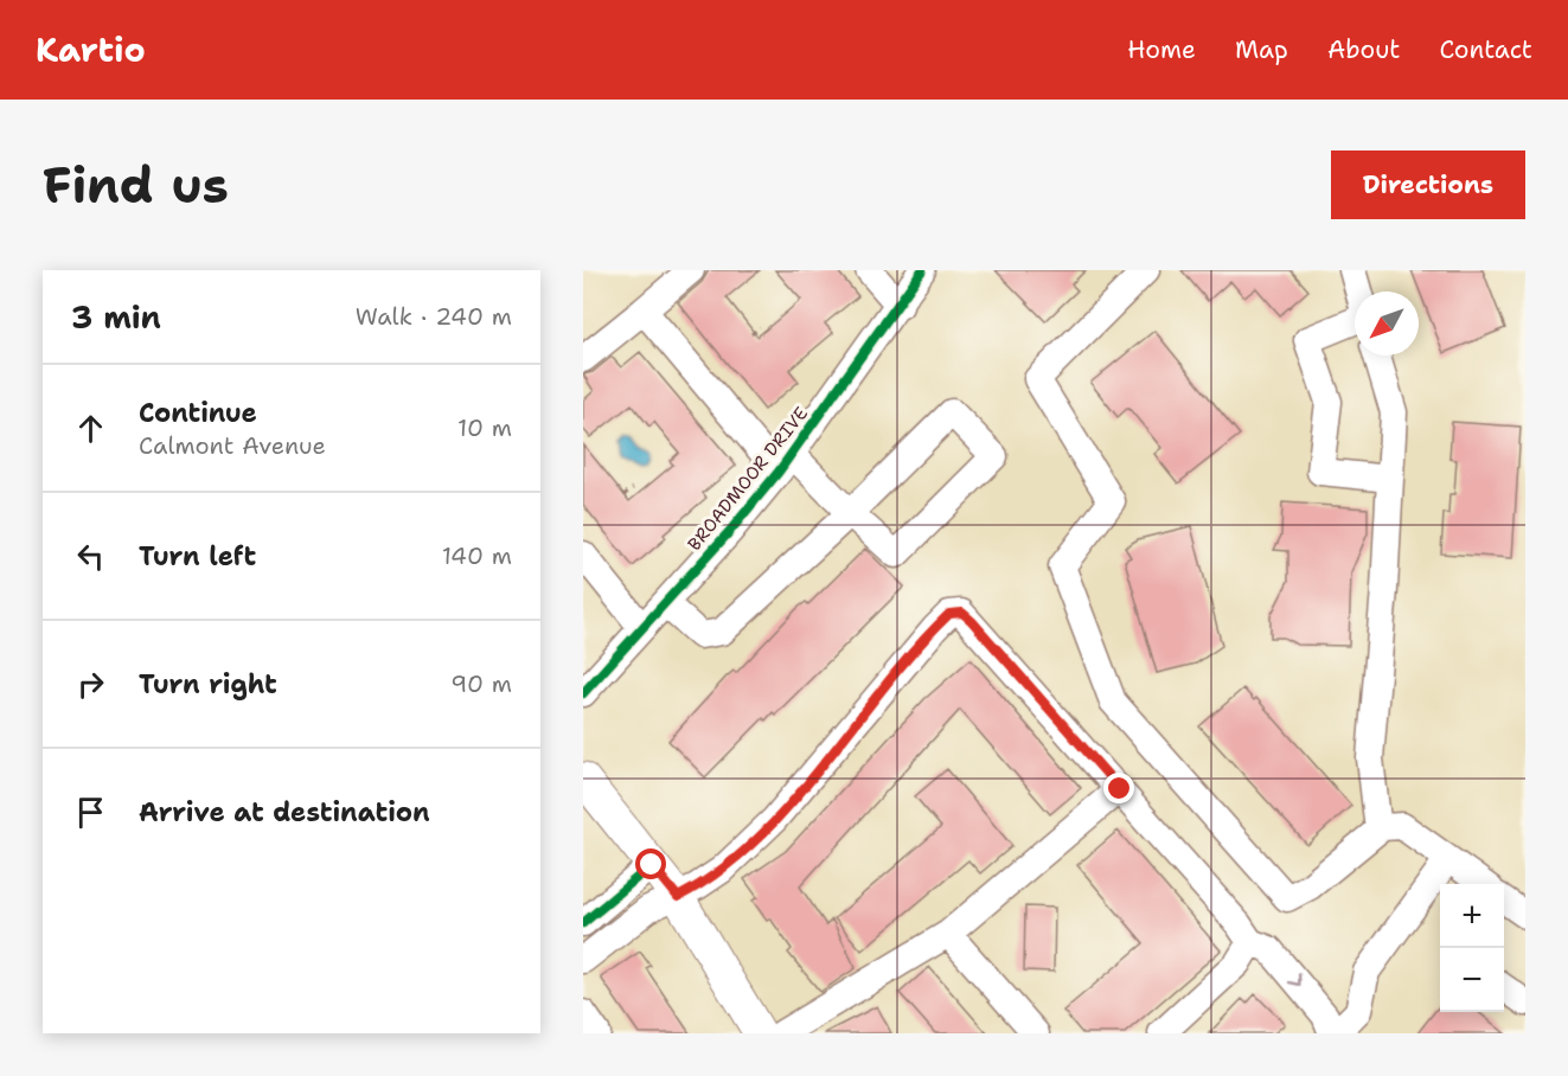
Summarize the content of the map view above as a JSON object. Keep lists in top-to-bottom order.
{
  "streets": {
    "street": ["BROADMOOR DRIVE"]
  },
  "north": "bottom left",
  "page": {
    "header": "Kartio",
    "nav": [
      "Home",
      "Map",
      "About",
      "Contact"
    ],
    "buttons": "Directions",
    "title": "Find us",
    "heading": ["3 min", "Walk · 240 m"],
    "list": [
      ["Continue", "Calmont Avenue", "10 m"],
      ["Turn left", "140 m"],
      ["Turn right", "90 m"],
      "Arrive at destination"
    ],
    "map_buttons": ["+", "−"]
  }
}
